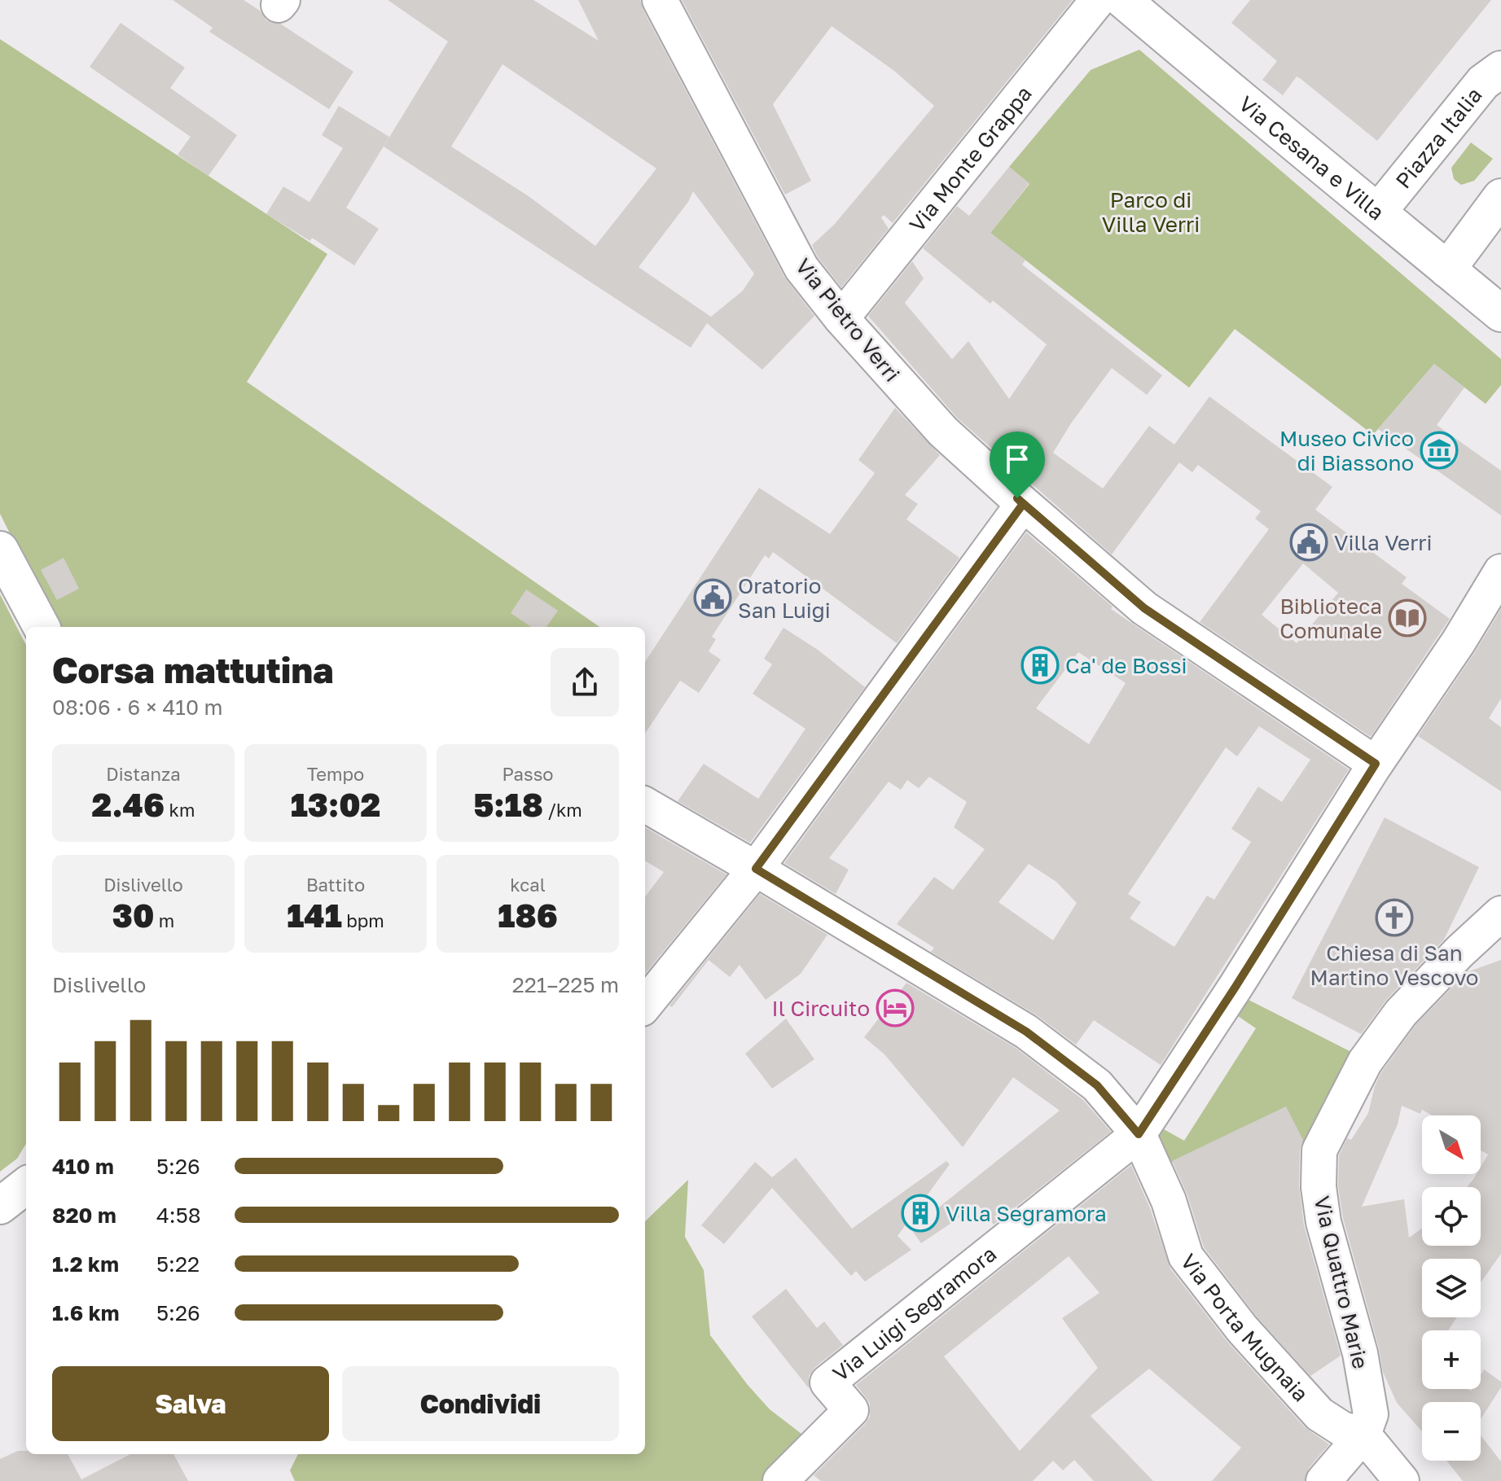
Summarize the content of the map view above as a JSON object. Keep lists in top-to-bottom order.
{
  "streets": {
    "main road": ["Piazza Italia", "Via Cesana e Villa"],
    "street": [
      "Via Monte Grappa",
      "Via Pietro Verri",
      "Via Quattro Marie",
      "Via Luigi Segramora",
      "Via Porta Mugnaia"
    ]
  },
  "crossings": [
    ["Piazza Italia", "Via Cesana e Villa"],
    ["Via Monte Grappa", "Via Pietro Verri"],
    ["Via Quattro Marie", "Via Porta Mugnaia"],
    ["Via Luigi Segramora", "Via Porta Mugnaia"]
  ],
  "parks": ["Parco di Villa Verri"],
  "places": {
    "museum": ["Museo Civico di Biassono"],
    "public building": ["Villa Verri", "Oratorio San Luigi"],
    "library": ["Biblioteca Comunale"],
    "building": ["Ca' de Bossi", "Villa Segramora"],
    "church": ["Chiesa di San Martino Vescovo"],
    "hotel": ["Il Circuito"]
  },
  "north": "bottom right",
  "page": {
    "heading": ["Corsa mattutina", "08:06 · 6 × 410 m"],
    "stats": [
      ["Distanza", "2.46 km"],
      ["Tempo", "13:02"],
      ["Passo", "5:18 /km"],
      ["Dislivello", "30 m"],
      ["Battito", "141 bpm"],
      ["kcal", "186"]
    ],
    "chart": ["Dislivello", "221–225 m"],
    "map_buttons": ["+", "−"],
    "list": [
      {
        "name": "410 m",
        "note": "5:26"
      },
      {
        "name": "820 m",
        "note": "4:58"
      },
      {
        "name": "1.2 km",
        "note": "5:22"
      },
      {
        "name": "1.6 km",
        "note": "5:26"
      }
    ],
    "buttons": ["Salva", "Condividi"]
  }
}
